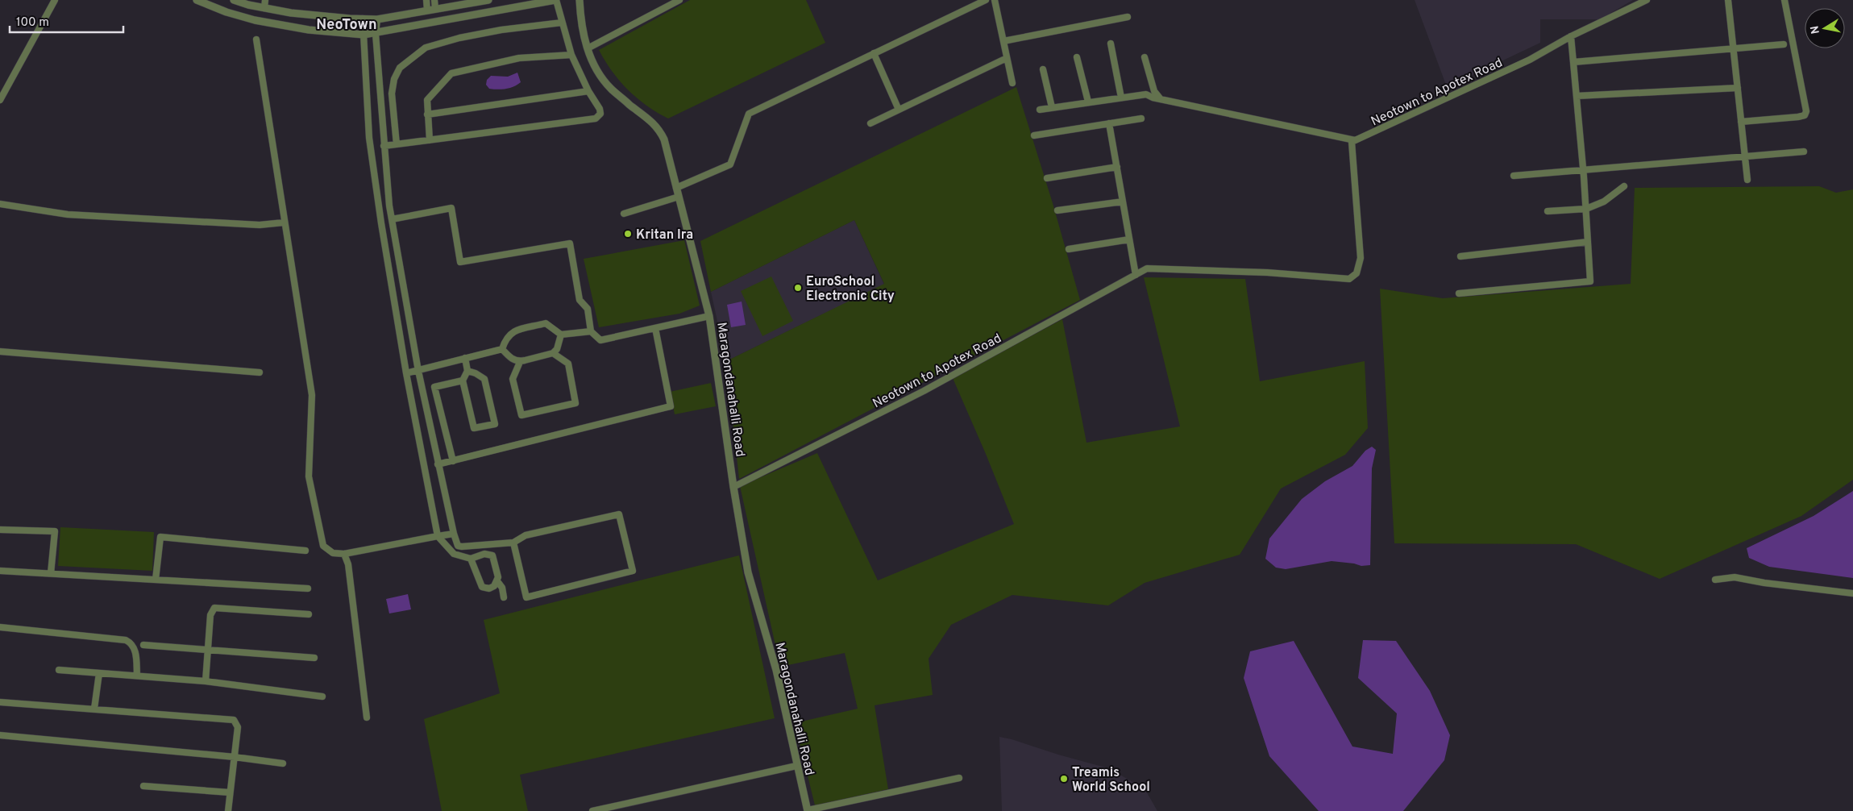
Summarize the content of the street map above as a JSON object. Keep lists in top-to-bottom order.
{
  "streets": {
    "street": ["Neotown to Apotex Road", "Maragondanahalli Road"]
  },
  "crossings": [
    ["Neotown to Apotex Road", "Maragondanahalli Road"]
  ],
  "districts": ["NeoTown"],
  "places": ["Kritan Ira", "EuroSchool Electronic City", "Treamis World School"],
  "scale_bar": "100 m",
  "north": "left"
}
